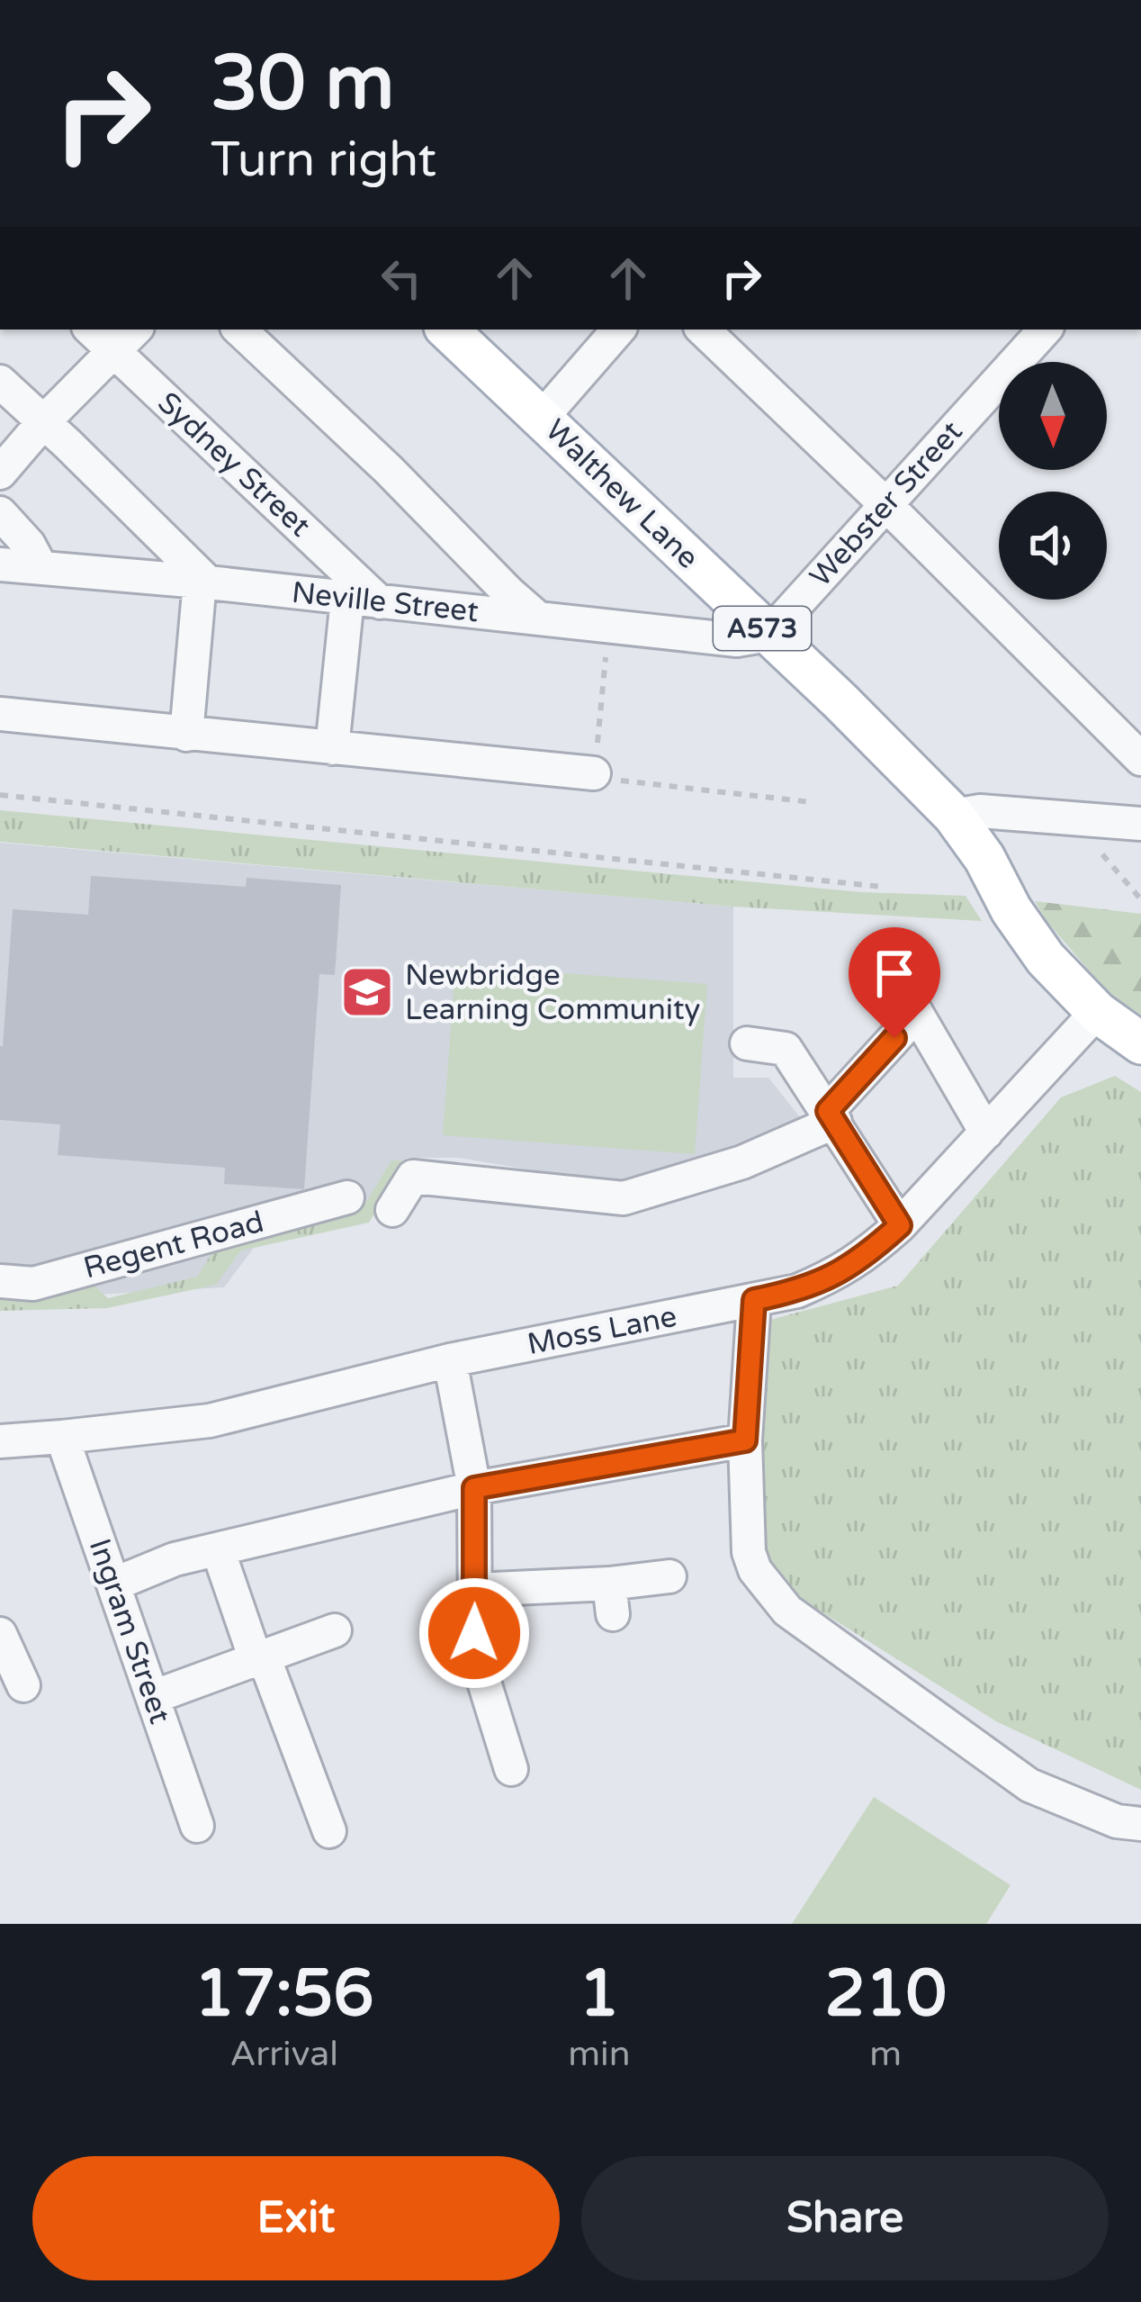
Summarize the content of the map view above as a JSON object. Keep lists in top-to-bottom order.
{
  "streets": {
    "main road": ["Walthew Lane", "A573"],
    "street": [
      "Sydney Street",
      "Webster Street",
      "Neville Street",
      "Regent Road",
      "Moss Lane",
      "Ingram Street"
    ]
  },
  "crossings": [
    ["Sydney Street", "Neville Street"],
    ["Walthew Lane", "Webster Street"],
    ["Walthew Lane", "Neville Street"],
    ["Walthew Lane", "A573"],
    ["Walthew Lane", "Moss Lane"],
    ["Webster Street", "Neville Street"],
    ["A573", "Moss Lane"],
    ["Moss Lane", "Ingram Street"]
  ],
  "places": {
    "school or university": ["Newbridge Learning Community"]
  },
  "north": "bottom",
  "page": {
    "turn": ["30 m", "Turn right"],
    "eta": [
      "17:56",
      "Arrival",
      "1",
      "min",
      "210",
      "m"
    ],
    "buttons": ["Exit", "Share"]
  }
}
